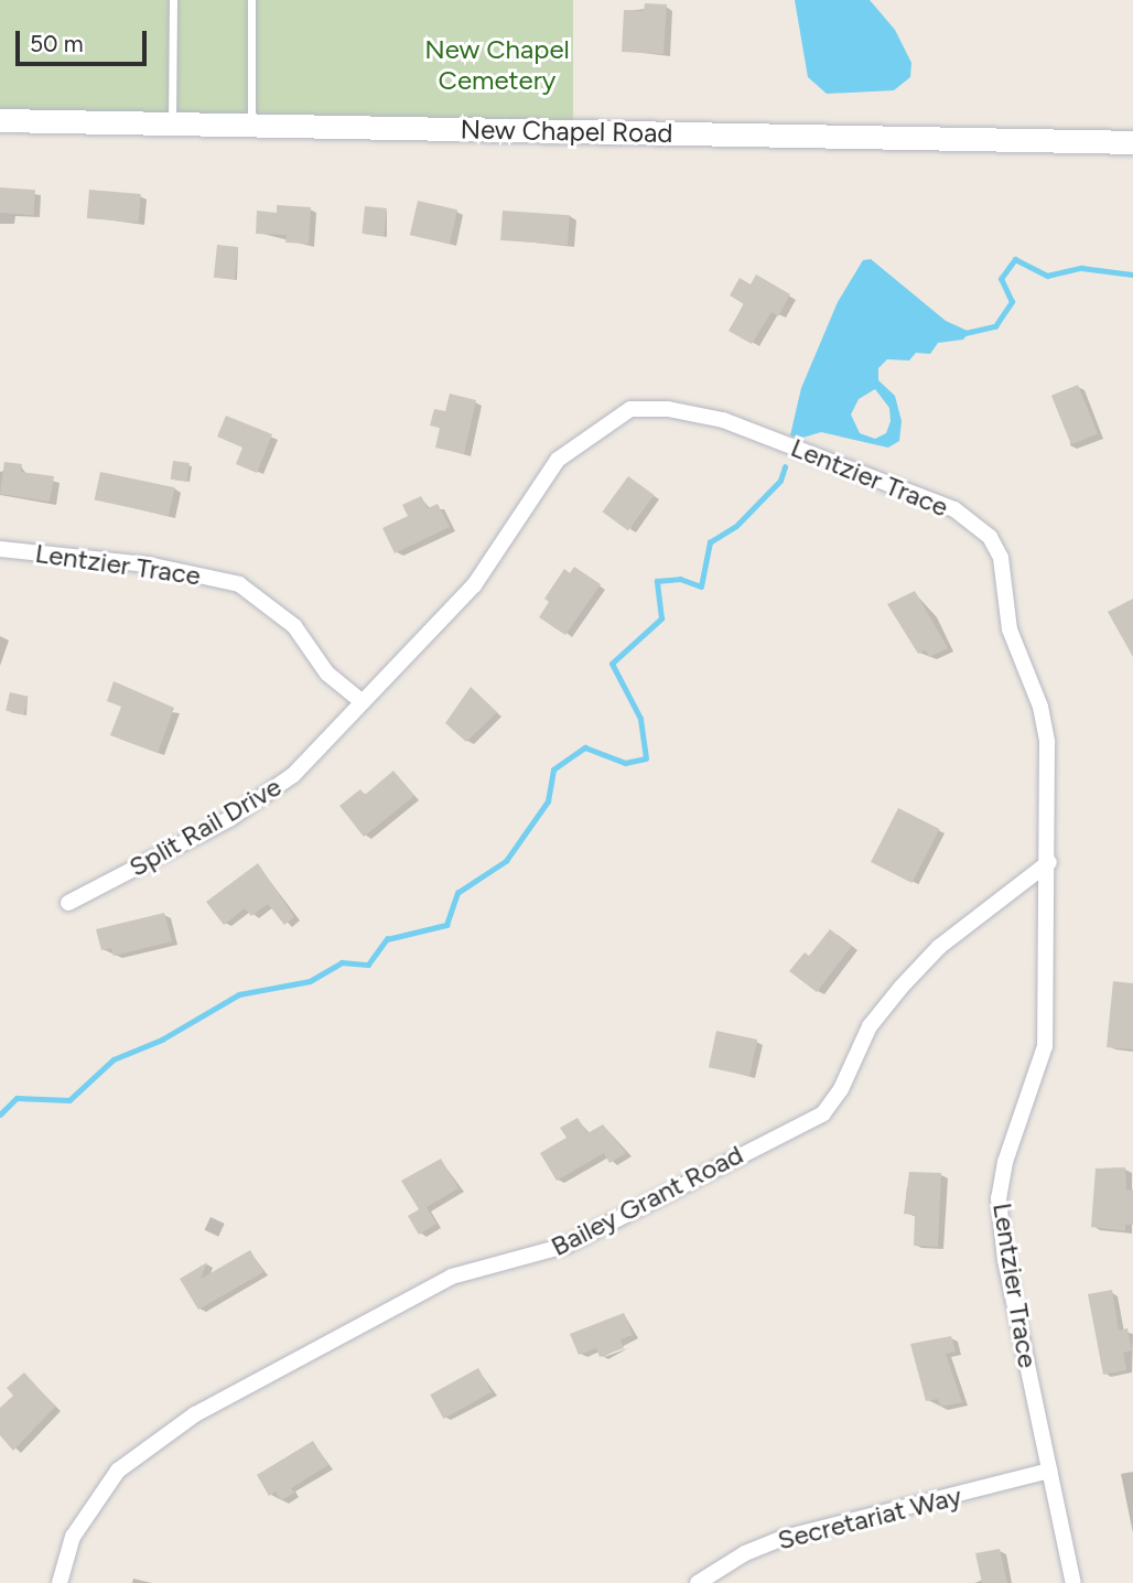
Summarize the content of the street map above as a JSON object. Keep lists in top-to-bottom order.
{
  "streets": {
    "street": [
      "New Chapel Road",
      "Lentzier Trace",
      "Split Rail Drive",
      "Bailey Grant Road",
      "Secretariat Way"
    ]
  },
  "crossings": [
    ["Lentzier Trace", "Split Rail Drive"],
    ["Lentzier Trace", "Bailey Grant Road"],
    ["Lentzier Trace", "Secretariat Way"]
  ],
  "parks": ["New Chapel Cemetery"],
  "scale_bar": "50 m"
}
